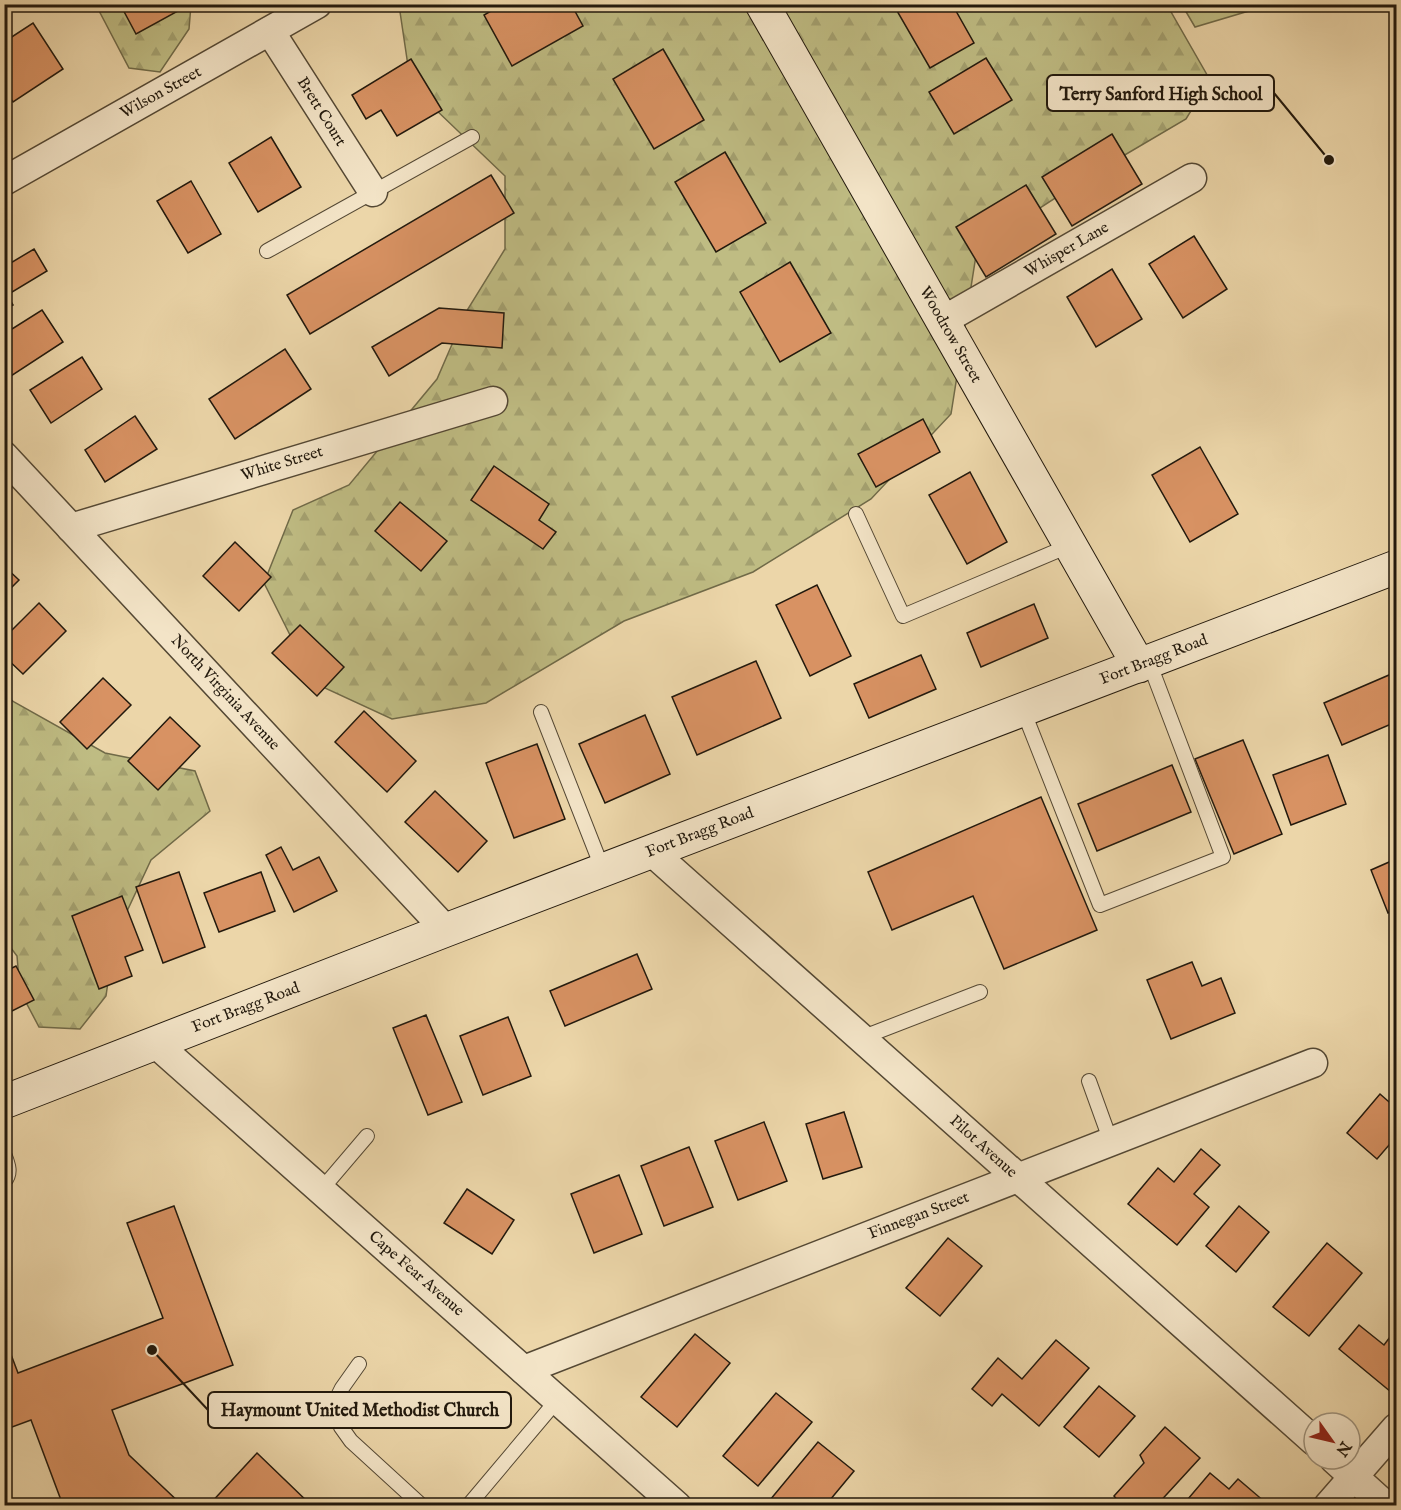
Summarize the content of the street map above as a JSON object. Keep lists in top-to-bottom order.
{
  "streets": {
    "main road": ["Woodrow Street", "Fort Bragg Road"],
    "street": [
      "Wilson Street",
      "Brett Court",
      "Whisper Lane",
      "White Street",
      "North Virginia Avenue",
      "Pilot Avenue",
      "Finnegan Street",
      "Cape Fear Avenue"
    ]
  },
  "crossings": [
    ["Wilson Street", "Brett Court"],
    ["Whisper Lane", "Woodrow Street"],
    ["Woodrow Street", "Fort Bragg Road"],
    ["White Street", "North Virginia Avenue"],
    ["Fort Bragg Road", "North Virginia Avenue"],
    ["Fort Bragg Road", "Pilot Avenue"],
    ["Fort Bragg Road", "Cape Fear Avenue"],
    ["Pilot Avenue", "Finnegan Street"],
    ["Finnegan Street", "Cape Fear Avenue"]
  ],
  "places": ["Terry Sanford High School", "Haymount United Methodist Church"],
  "north": "bottom right"
}
